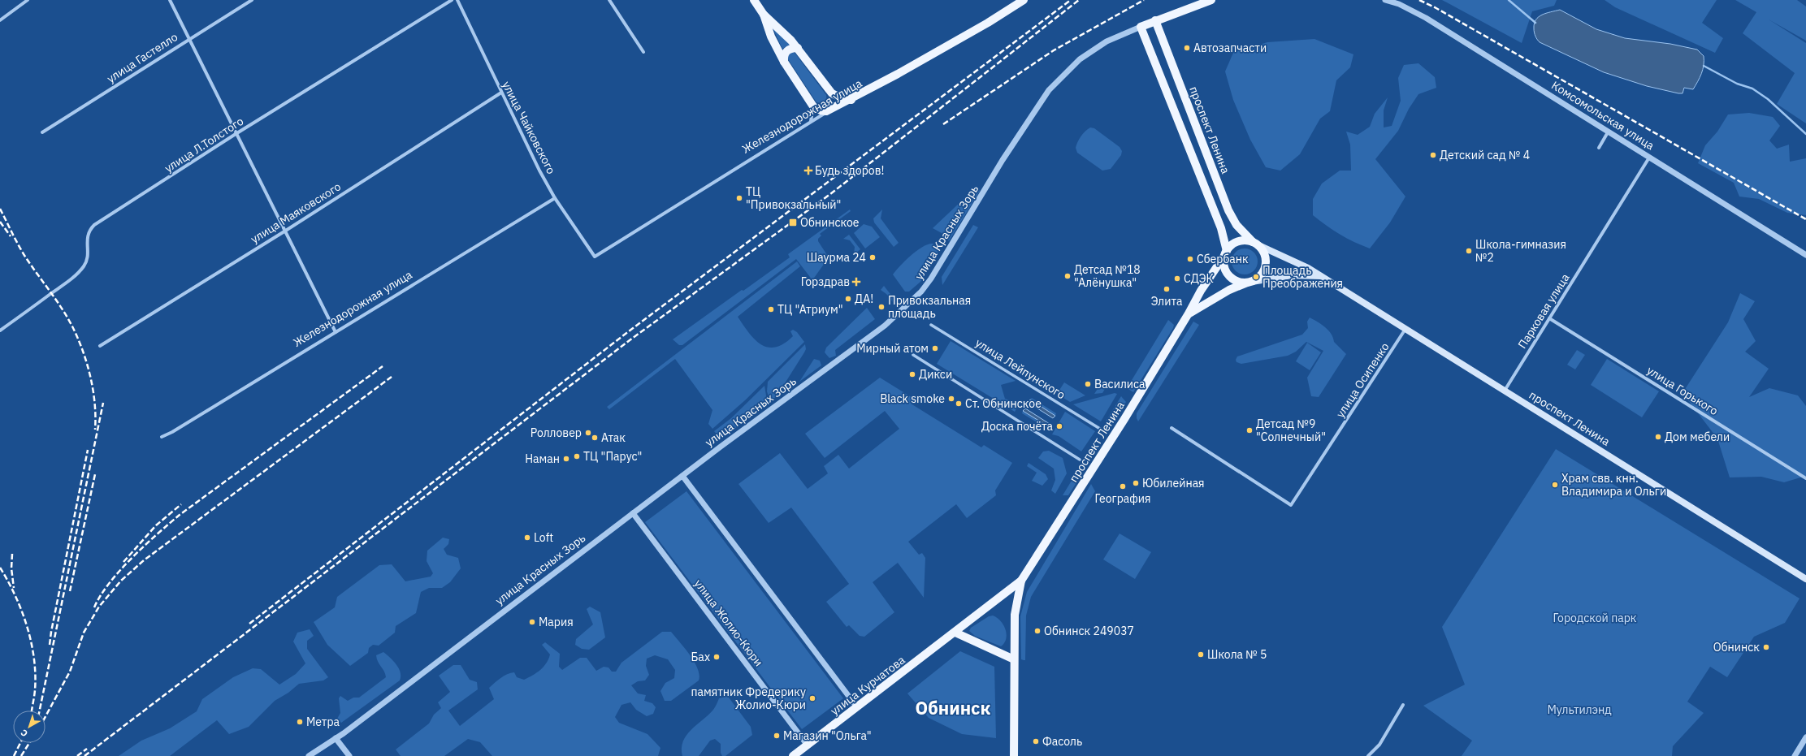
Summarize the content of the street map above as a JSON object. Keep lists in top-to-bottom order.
{
  "streets": {
    "main road": ["Железнодорожная улица", "проспект Ленина", "улица Курчатова"],
    "street": [
      "улица Гастелло",
      "Комсомольская улица",
      "улица Чайковского",
      "улица Л.Толстого",
      "улица Маяковского",
      "улица Красных Зорь",
      "Парковая улица",
      "улица Лейпунского",
      "улица Осипенко",
      "улица Горького",
      "улица Жолио-Кюри"
    ]
  },
  "crossings": [
    ["Комсомольская улица", "Парковая улица"],
    ["Железнодорожная улица", "улица Чайковского"],
    ["улица Чайковского", "улица Маяковского"],
    ["проспект Ленина", "Парковая улица"],
    ["проспект Ленина", "улица Осипенко"],
    ["проспект Ленина", "улица Курчатова"],
    ["улица Красных Зорь", "улица Жолио-Кюри"],
    ["Парковая улица", "улица Горького"],
    ["улица Жолио-Кюри", "улица Курчатова"]
  ],
  "districts": ["Обнинск"],
  "parks": ["Городской парк", "Мультилэнд"],
  "places": {
    "other": [
      "Автозапчасти",
      "Детский сад № 4",
      "ТЦ \"Привокзальный\"",
      "Школа-гимназия №2",
      "Шаурма 24",
      "Сбербанк",
      "Детсад №18 \"Алёнушка\"",
      "Площадь Преображения",
      "СДЭК",
      "Элита",
      "ДА!",
      "Привокзальная площадь",
      "ТЦ \"Атриум\"",
      "Мирный атом",
      "Дикси",
      "Василиса",
      "Black smoke",
      "Ст. Обнинское",
      "Доска почёта",
      "Детсад №9 \"Солнечный\"",
      "Ролловер",
      "Дом мебели",
      "Атак",
      "ТЦ \"Парус\"",
      "Наман",
      "Юбилейная",
      "Храм свв. кнн. Владимира и Ольги",
      "География",
      "Loft",
      "Мария",
      "Обнинск 249037",
      "Обнинск",
      "Школа № 5",
      "Бах",
      "памятник Фредерику Жолио-Кюри",
      "Метра",
      "Магазин \"Ольга\"",
      "Фасоль"
    ],
    "health": ["Будь здоров!", "Горздрав"],
    "transit": ["Обнинское"]
  },
  "north": "bottom left"
}
